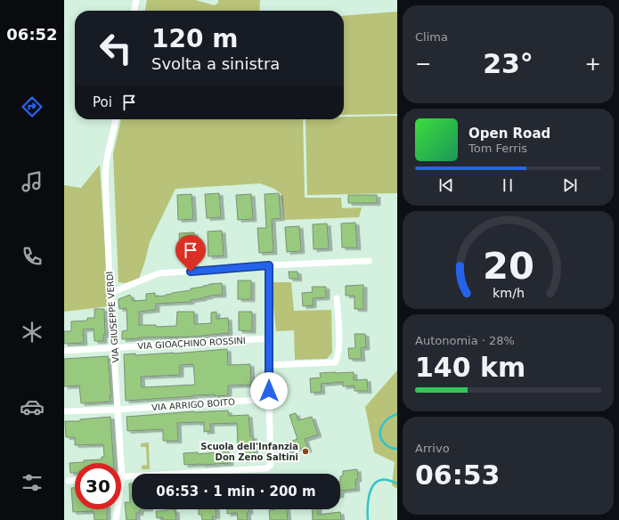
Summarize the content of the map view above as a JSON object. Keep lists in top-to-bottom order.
{
  "streets": {
    "street": ["VIA GIUSEPPE VERDI", "VIA GIOACHINO ROSSINI", "VIA ARRIGO BOITO"]
  },
  "crossings": [
    ["VIA GIUSEPPE VERDI", "VIA GIOACHINO ROSSINI"],
    ["VIA GIUSEPPE VERDI", "VIA ARRIGO BOITO"]
  ],
  "places": ["Scuola dell'Infanzia Don Zeno Saltini"],
  "page": {
    "tabs": "06:52",
    "tile": [
      "Clima",
      ["Autonomia · 28%", "140 km"],
      ["Arrivo", "06:53"]
    ],
    "turn": ["120 m", "Svolta a sinistra"],
    "heat": ["−", "23°", "+"],
    "then": "Poi",
    "song": ["Open Road", "Tom Ferris"],
    "limit": "30",
    "trip": "06:53 · 1 min · 200 m",
    "gauge": ["20", "km/h"]
  }
}
